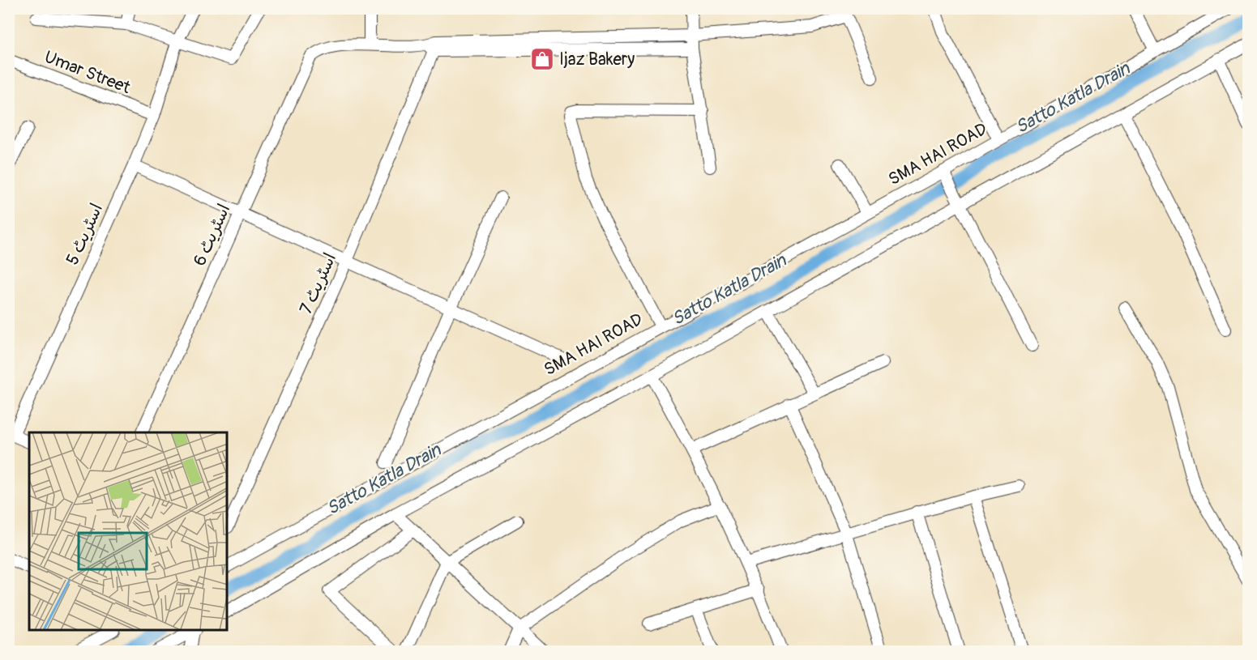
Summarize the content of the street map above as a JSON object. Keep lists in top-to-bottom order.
{
  "streets": {
    "street": [
      "Umar Street",
      "SMA HAI ROAD",
      "اسٹریٹ 5",
      "اسٹریٹ 6",
      "اسٹریٹ 7"
    ]
  },
  "crossings": [
    ["Umar Street", "اسٹریٹ 5"]
  ],
  "water": ["Satto Katla Drain"],
  "places": {
    "shop": ["Ijaz Bakery"]
  }
}
